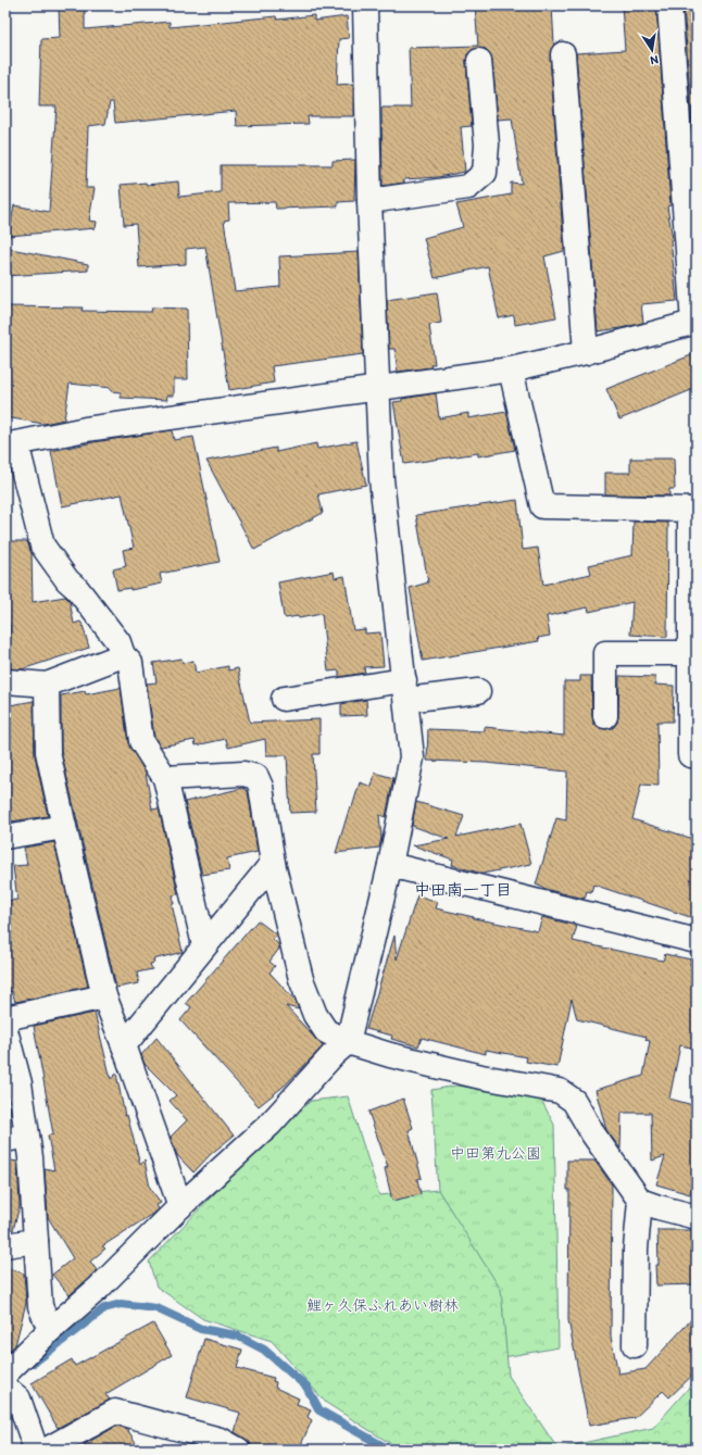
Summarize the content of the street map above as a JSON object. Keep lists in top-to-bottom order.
{
  "districts": ["中田南一丁目"],
  "parks": ["中田第九公園", "鯉ヶ久保ふれあい樹林"],
  "north": "bottom"
}
